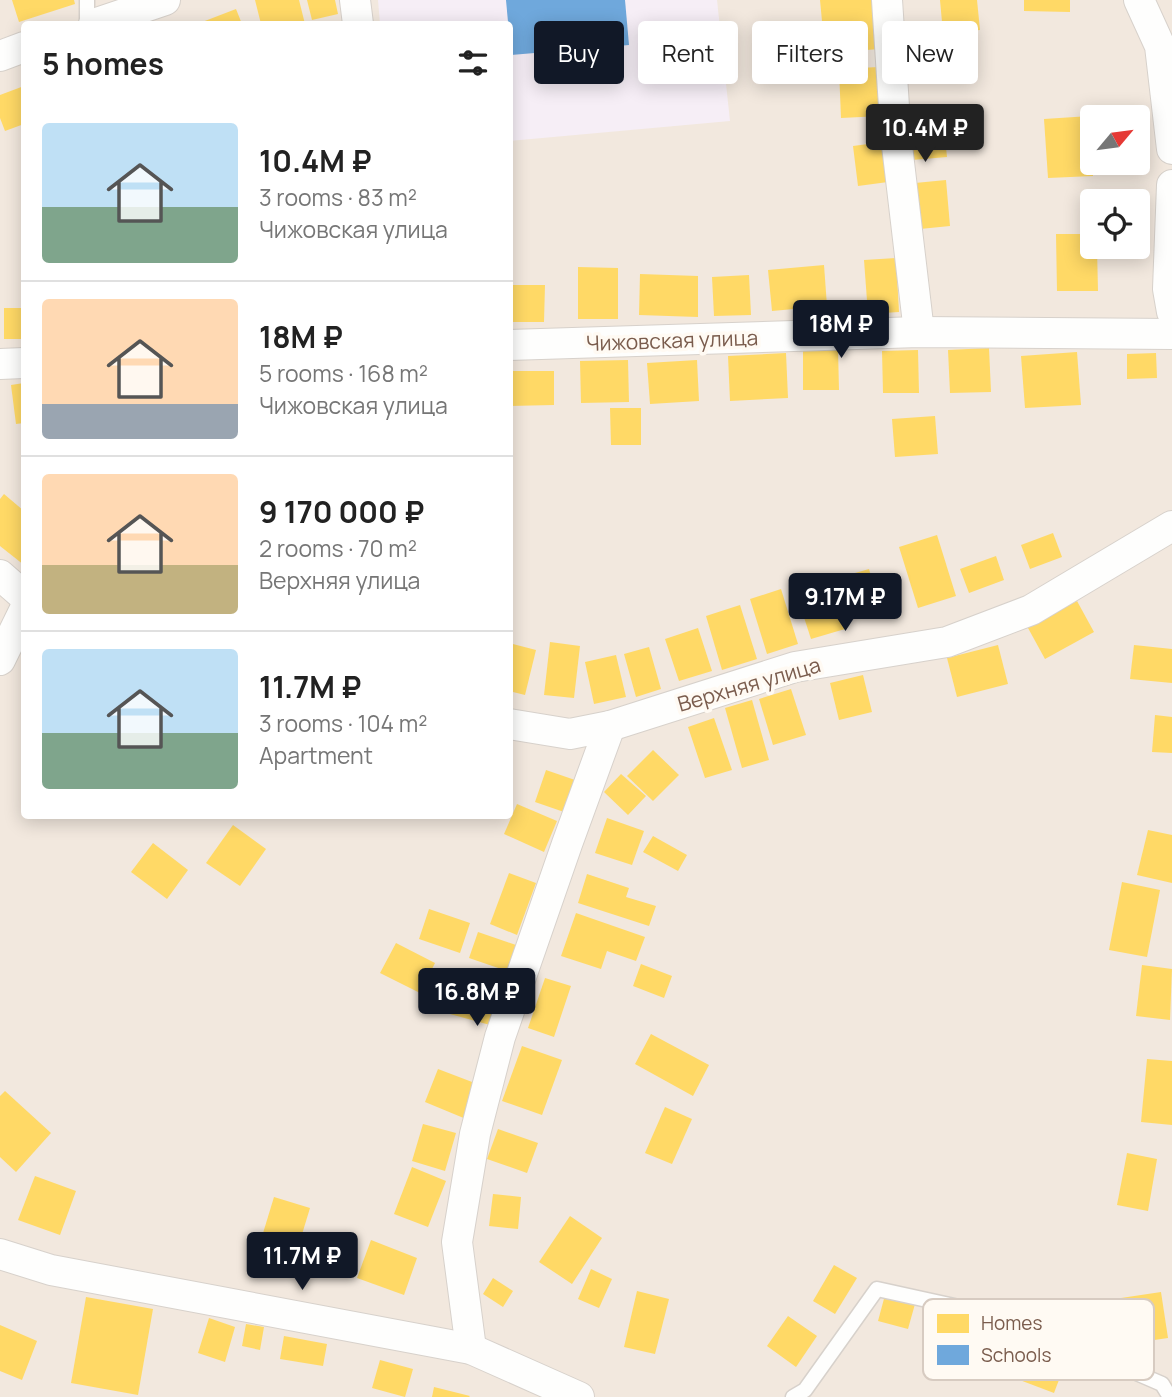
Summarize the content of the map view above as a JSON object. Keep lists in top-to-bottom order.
{
  "streets": {
    "street": ["Чижовская улица", "Верхняя улица"]
  },
  "legend": ["Homes", "Schools"],
  "north": "top right",
  "page": {
    "chip": [
      "Buy",
      "Rent",
      "Filters",
      "New"
    ],
    "heading": "5 homes",
    "price": [
      "10.4M ₽",
      "18M ₽",
      "9.17M ₽",
      "16.8M ₽",
      "11.7M ₽"
    ],
    "list": [
      {
        "name": "10.4M ₽",
        "note": "3 rooms · 83 m² · Чижовская улица"
      },
      {
        "name": "18M ₽",
        "note": "5 rooms · 168 m² · Чижовская улица"
      },
      {
        "name": "9 170 000 ₽",
        "note": "2 rooms · 70 m² · Верхняя улица"
      },
      {
        "name": "11.7M ₽",
        "note": "3 rooms · 104 m² · Apartment"
      }
    ]
  }
}
